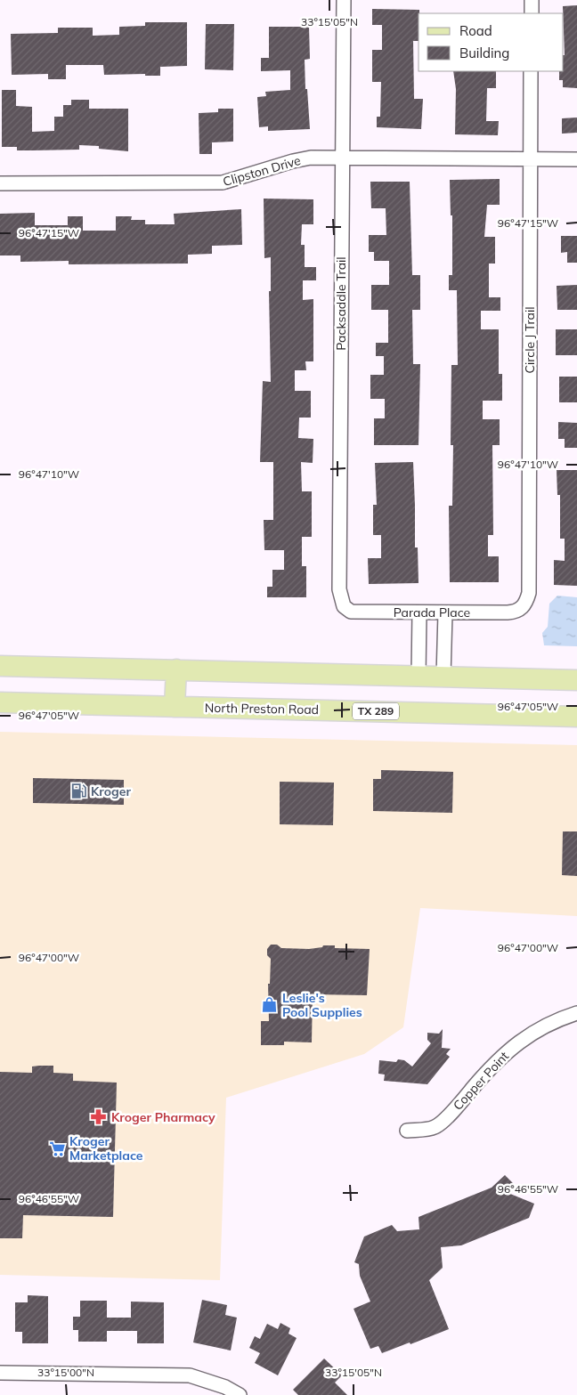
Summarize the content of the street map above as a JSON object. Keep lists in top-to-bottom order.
{
  "streets": {
    "main road": ["North Preston Road", "TX 289"],
    "street": [
      "Clipston Drive",
      "Packsaddle Trail",
      "Circle J Trail",
      "Parada Place",
      "Copper Point"
    ]
  },
  "crossings": [
    ["Clipston Drive", "Packsaddle Trail"],
    ["Clipston Drive", "Circle J Trail"],
    ["Packsaddle Trail", "Parada Place"],
    ["Circle J Trail", "Parada Place"]
  ],
  "places": {
    "fuel station": ["Kroger"],
    "shop": ["Leslie's Pool Supplies"],
    "pharmacy": ["Kroger Pharmacy"],
    "supermarket": ["Kroger Marketplace"]
  },
  "legend": ["Road", "Building"],
  "coordinates": [
    "33°15'05\"N",
    "96°47'15\"W",
    "96°47'10\"W",
    "96°47'05\"W",
    "96°47'00\"W",
    "96°46'55\"W",
    "33°15'00\"N"
  ]
}
